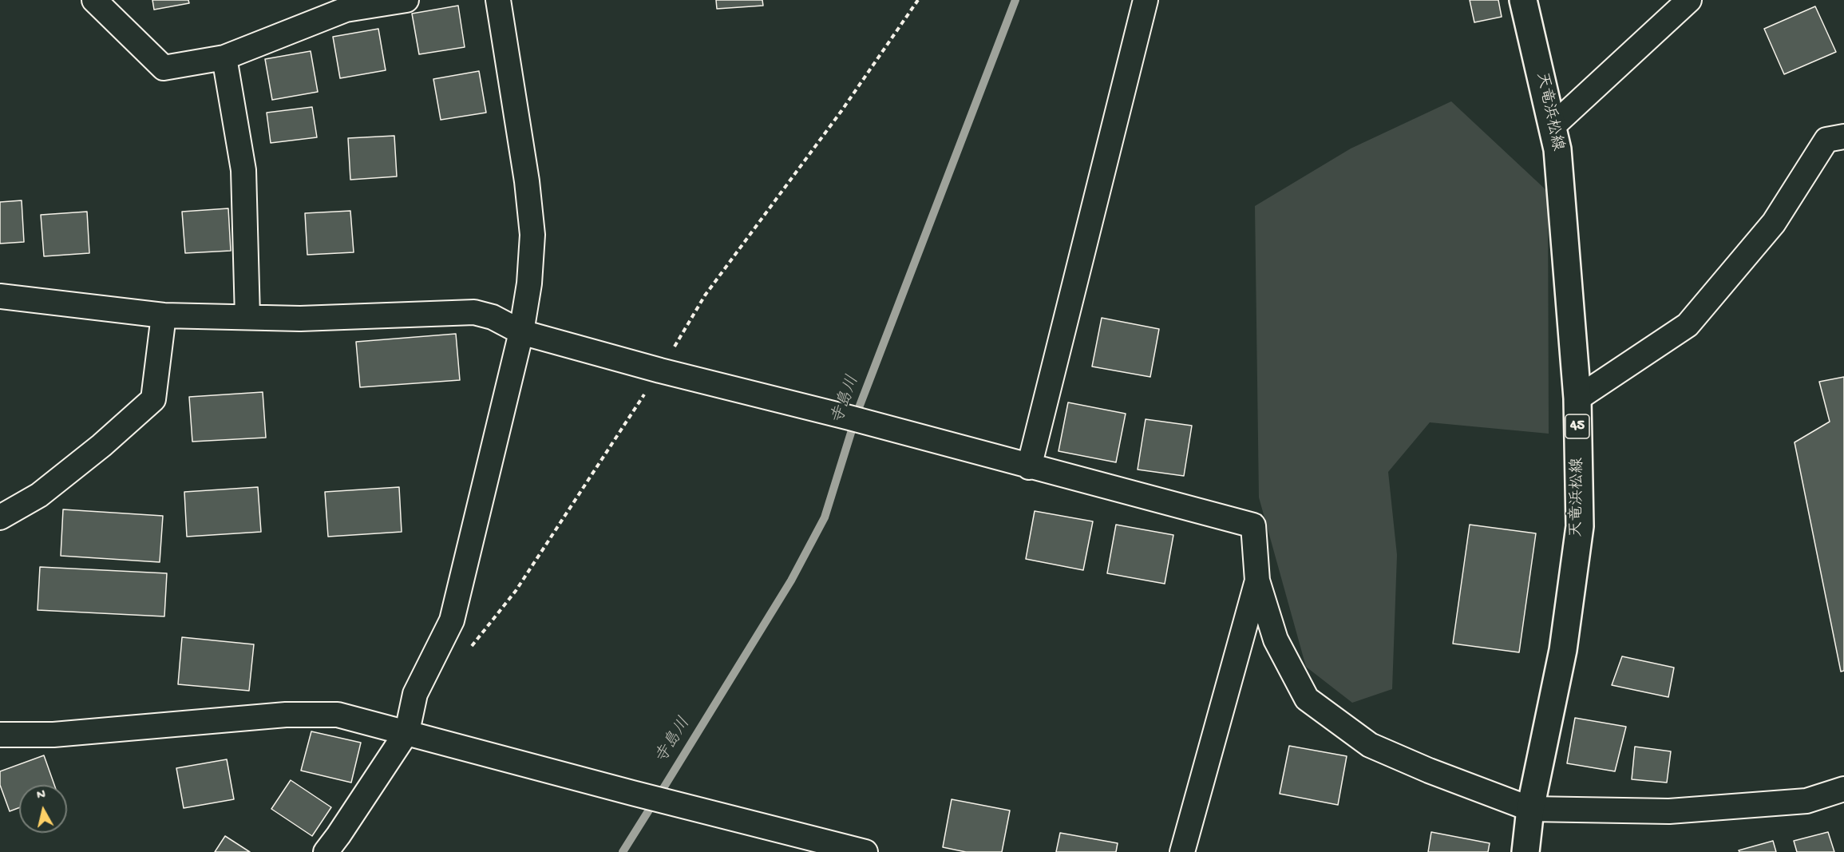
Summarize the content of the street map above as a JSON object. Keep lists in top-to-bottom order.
{
  "streets": {
    "main road": ["天竜浜松線", "45"]
  },
  "water": ["寺島川"],
  "north": "top"
}
